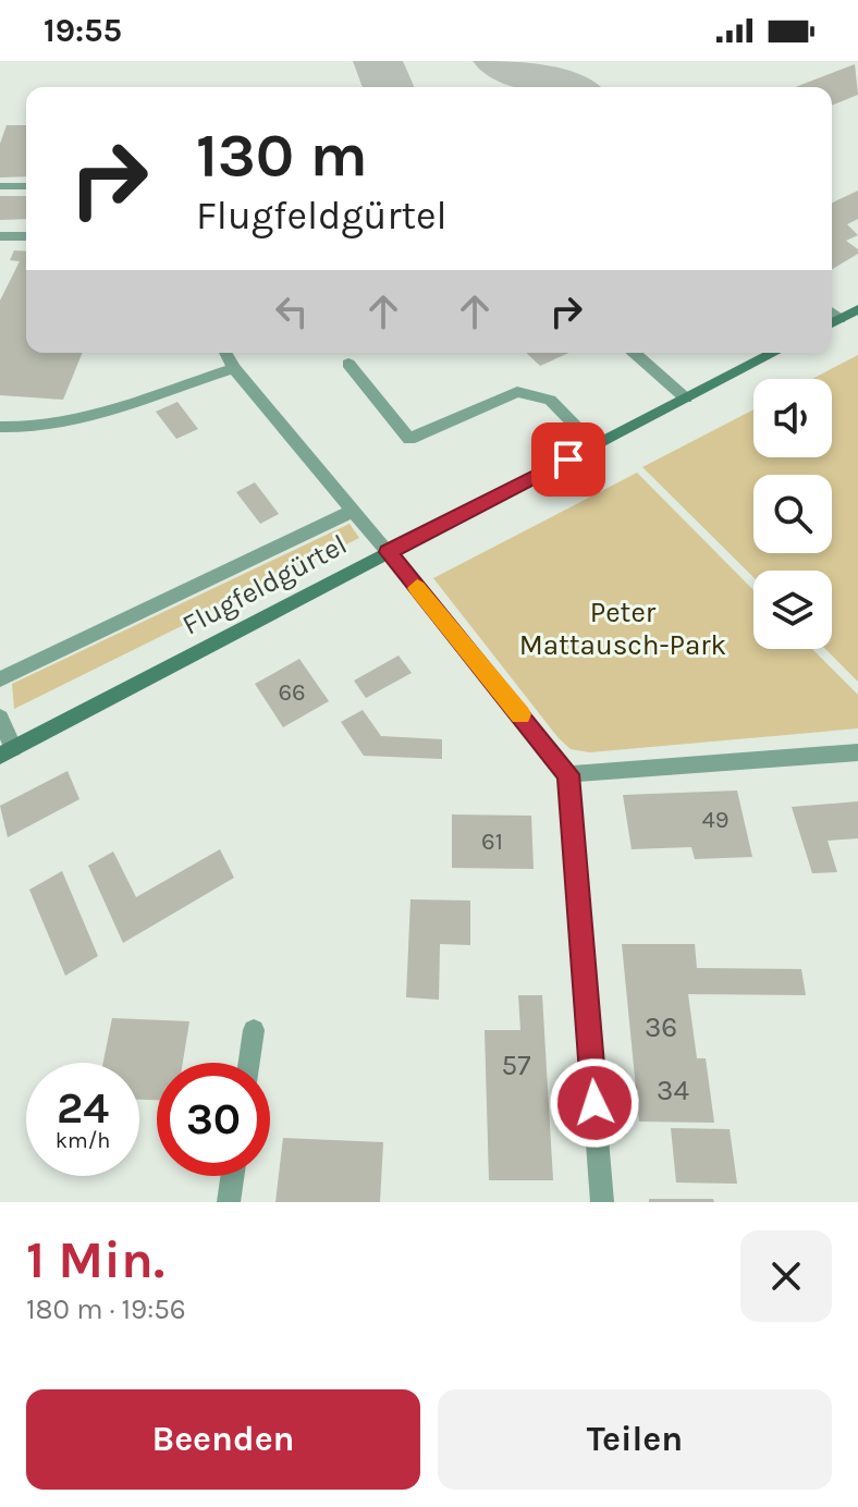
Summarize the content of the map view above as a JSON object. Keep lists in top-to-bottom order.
{
  "streets": {
    "street": ["Flugfeldgürtel"]
  },
  "parks": ["Peter Mattausch-Park"],
  "house_numbers": [
    "66",
    "49",
    "61",
    "36",
    "57",
    "34"
  ],
  "page": {
    "status": "19:55",
    "turn": ["130 m", "Flugfeldgürtel"],
    "speed": "24 km/h",
    "limit": "30",
    "heading": ["1 Min.", "180 m · 19:56"],
    "buttons": ["Beenden", "Teilen"]
  }
}
